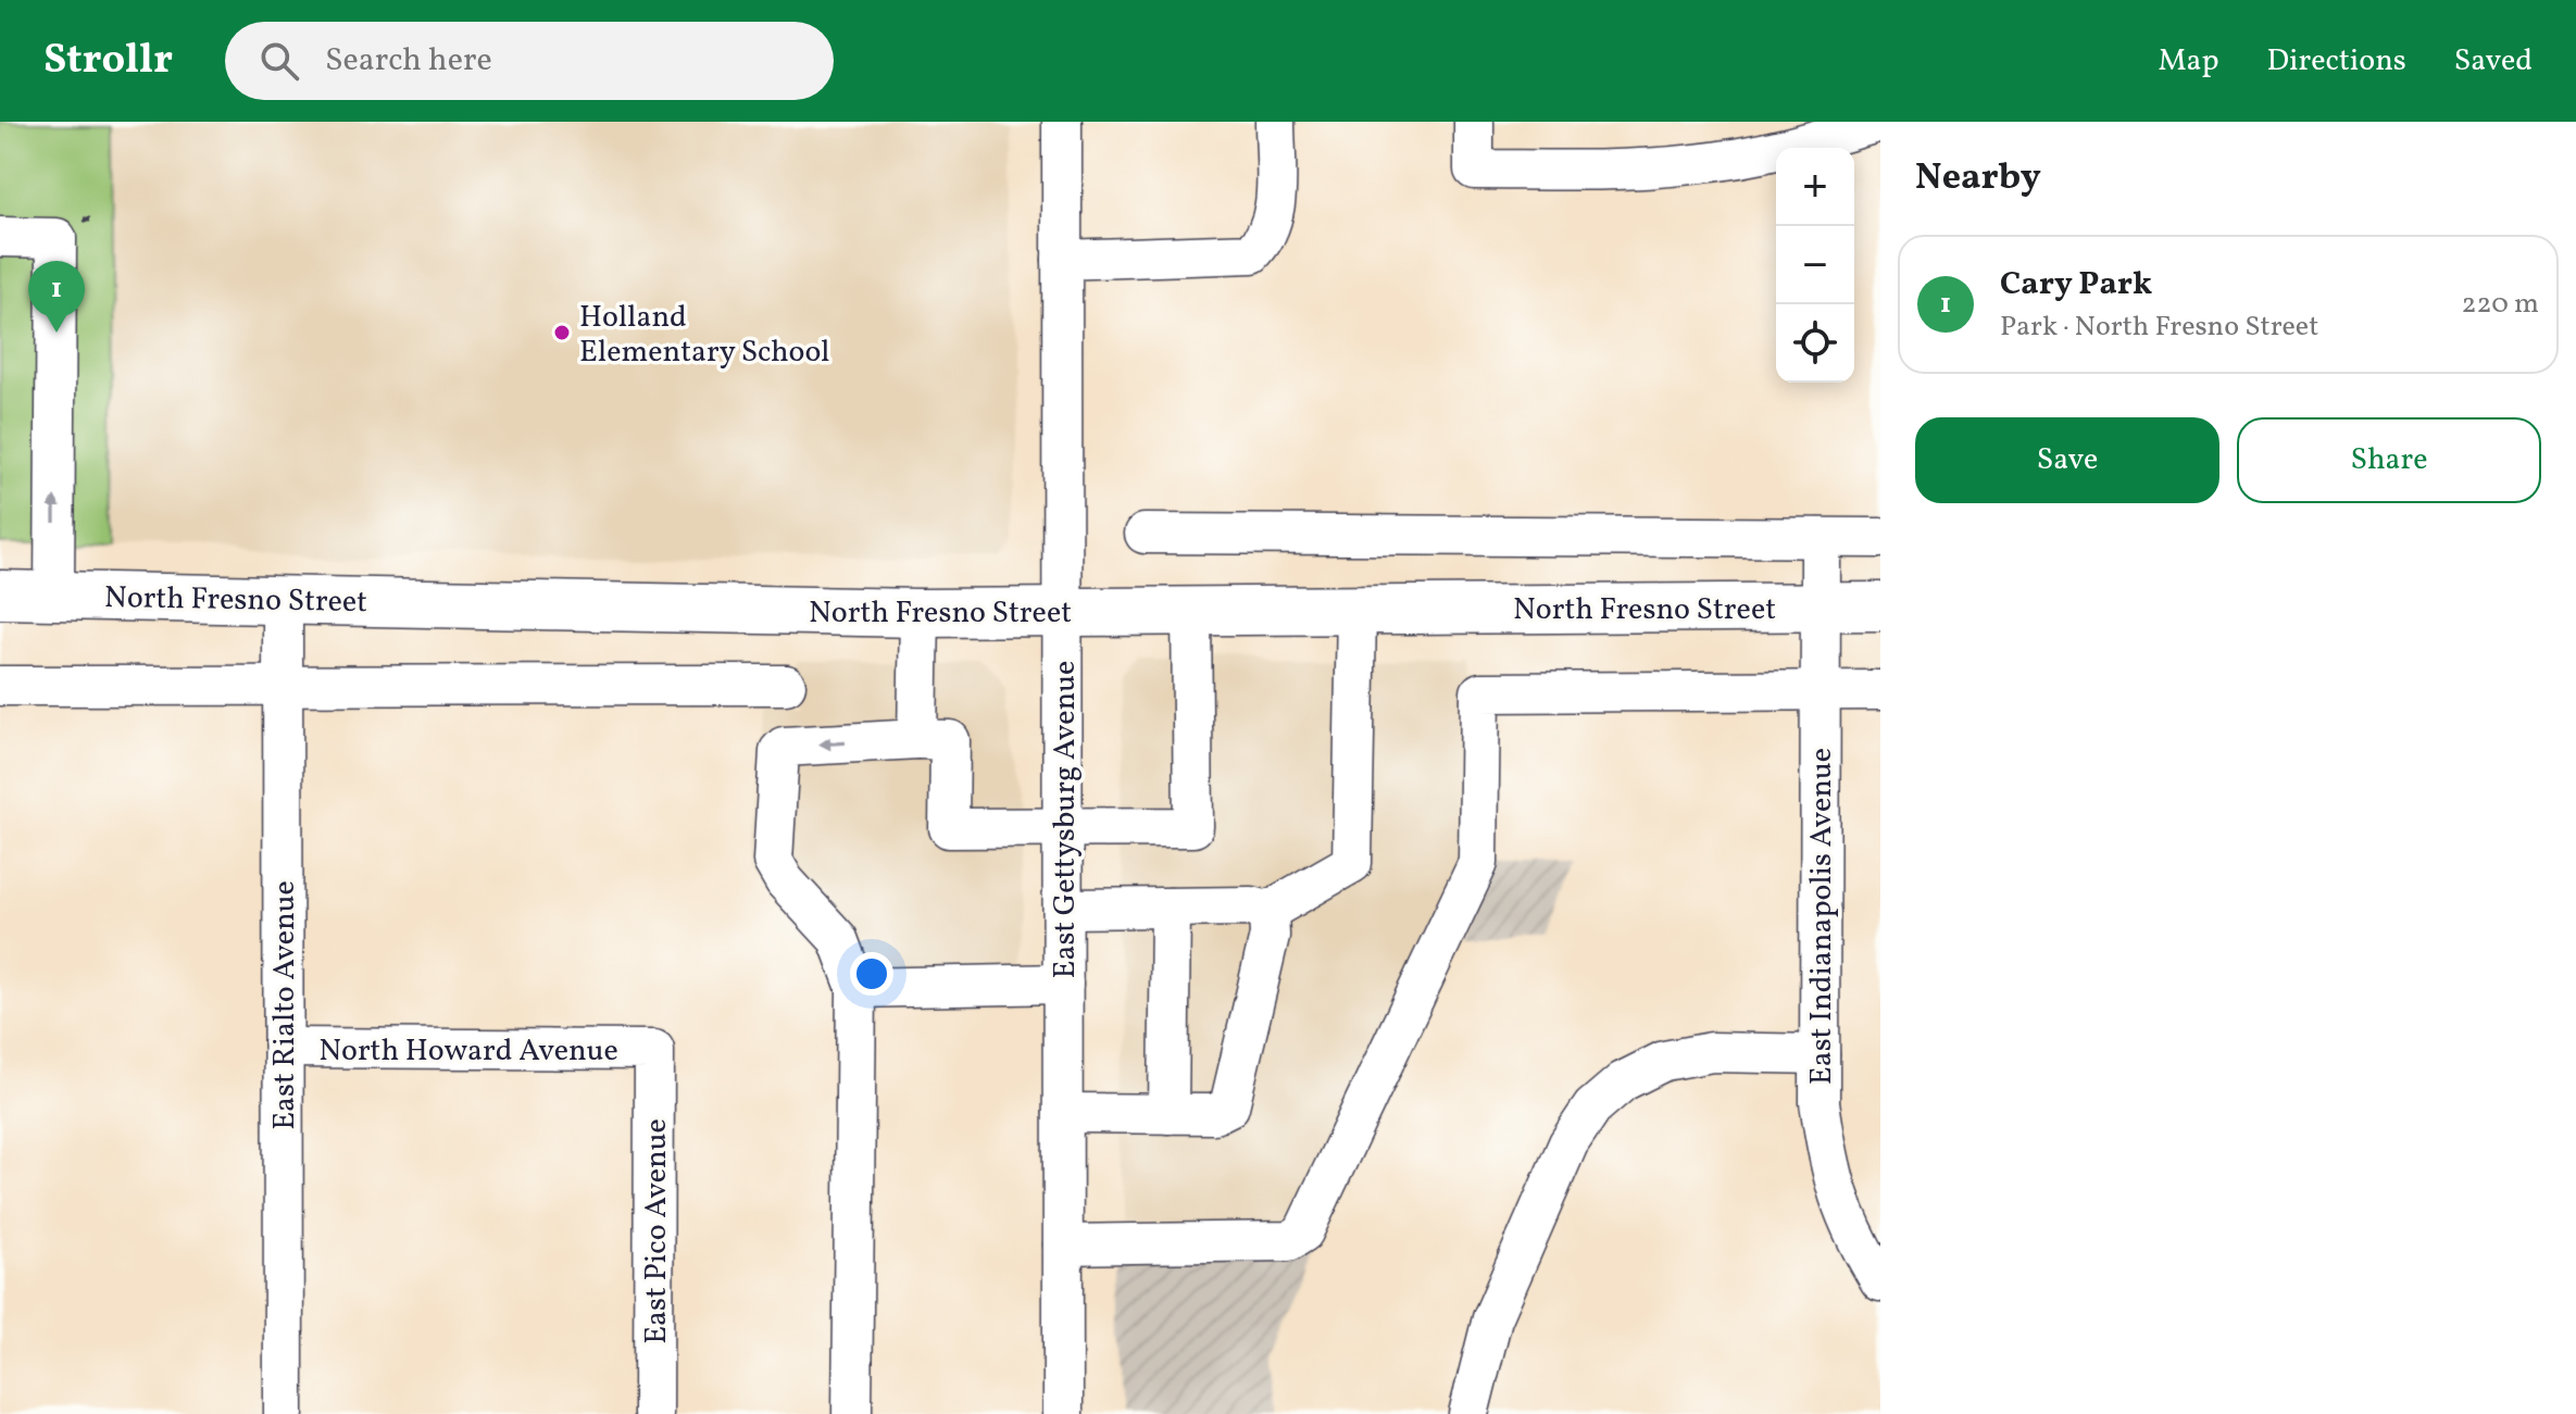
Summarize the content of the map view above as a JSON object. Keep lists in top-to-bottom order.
{
  "streets": {
    "main road": ["North Fresno Street"],
    "street": [
      "East Gettysburg Avenue",
      "East Indianapolis Avenue",
      "East Rialto Avenue",
      "North Howard Avenue",
      "East Pico Avenue"
    ]
  },
  "crossings": [
    ["North Fresno Street", "East Gettysburg Avenue"],
    ["North Fresno Street", "East Indianapolis Avenue"],
    ["North Fresno Street", "East Rialto Avenue"],
    ["East Rialto Avenue", "North Howard Avenue"],
    ["North Howard Avenue", "East Pico Avenue"]
  ],
  "places": ["Holland Elementary School"],
  "page": {
    "header": "Strollr",
    "search": "Search here",
    "nav": ["Map", "Directions", "Saved"],
    "heading": "Nearby",
    "map_buttons": ["+", "−"],
    "list": [
      {
        "mark": "1",
        "name": "Cary Park",
        "note": "Park · North Fresno Street",
        "value": "220 m"
      }
    ],
    "pins": "1",
    "buttons": ["Save", "Share"]
  }
}
